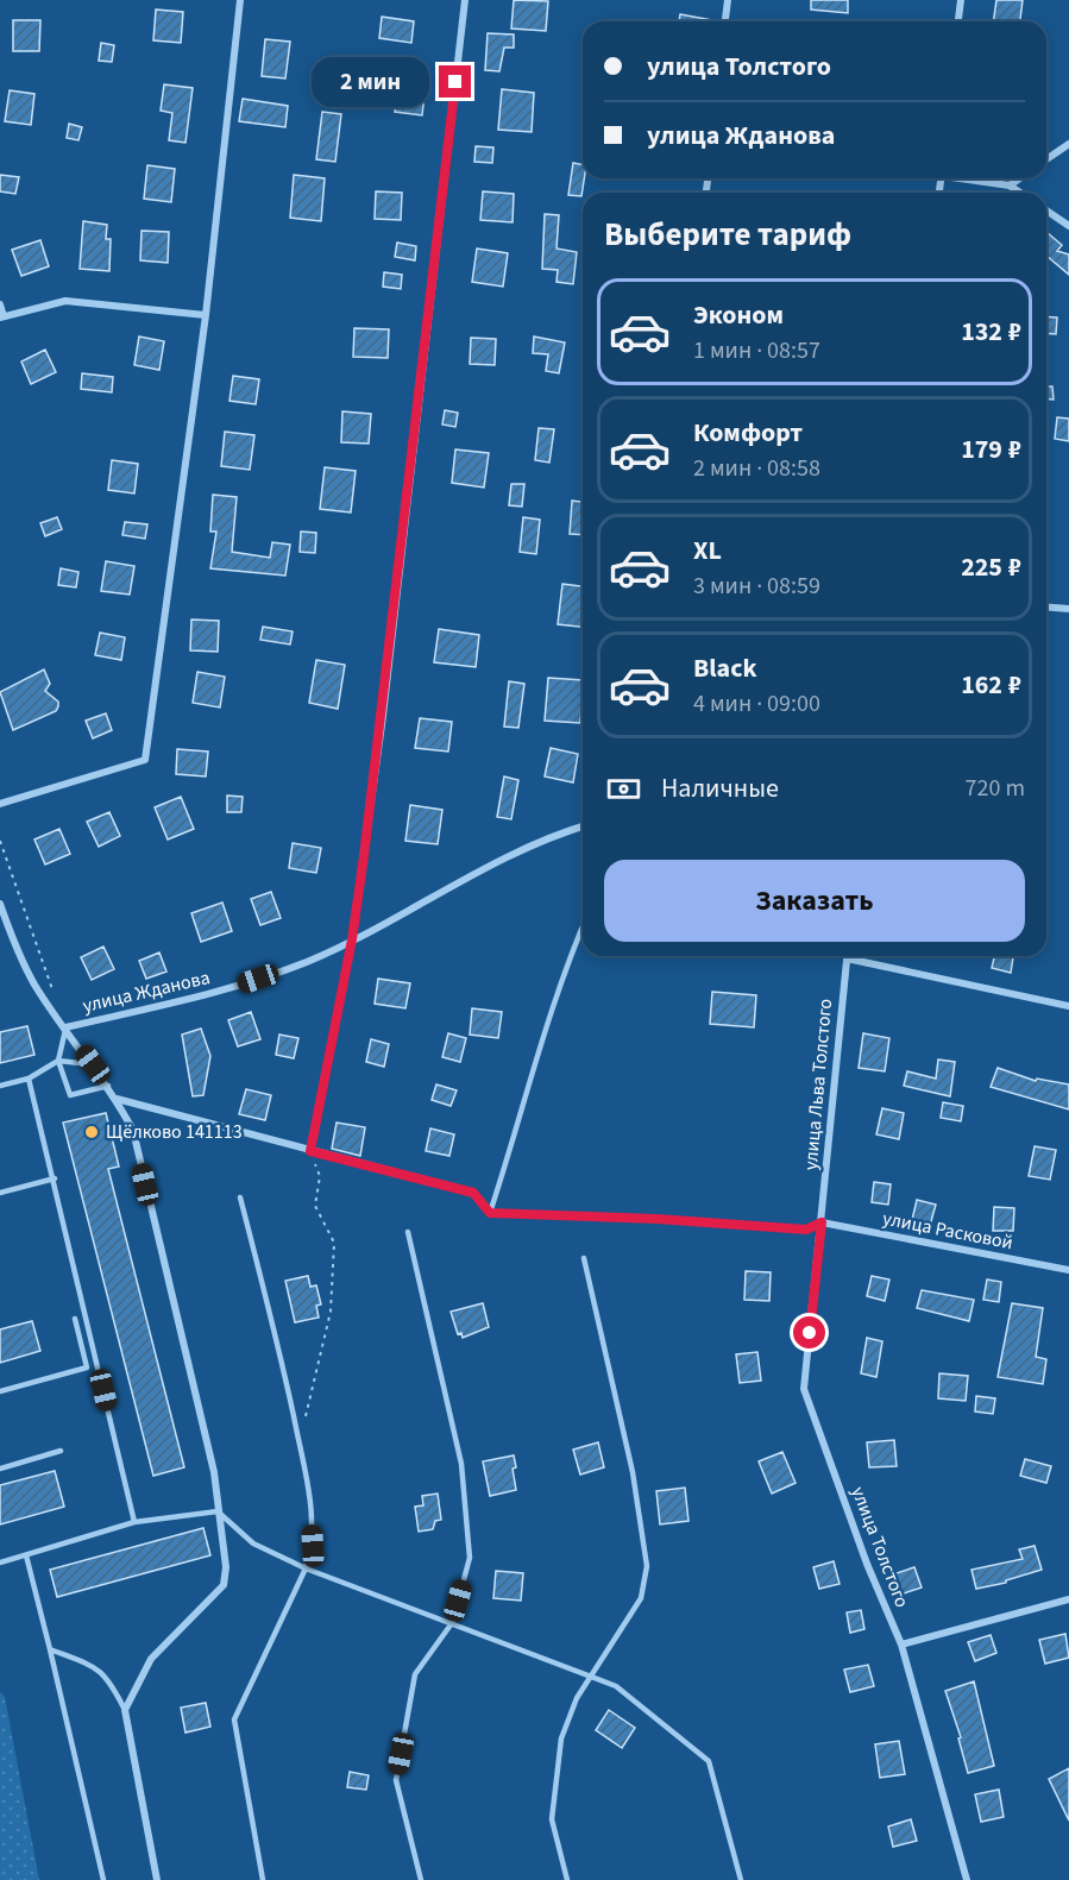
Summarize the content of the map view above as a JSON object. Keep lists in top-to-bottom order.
{
  "streets": {
    "street": [
      "улица Жданова",
      "улица Льва Толстого",
      "улица Расковой",
      "улица Толстого"
    ]
  },
  "crossings": [
    ["улица Льва Толстого", "улица Расковой"],
    ["улица Льва Толстого", "улица Толстого"],
    ["улица Расковой", "улица Толстого"]
  ],
  "places": ["Щёлково 141113"],
  "page": {
    "banner": ["улица Толстого", "улица Жданова"],
    "bubble": "2 мин",
    "heading": "Выберите тариф",
    "list": [
      {
        "name": "Эконом",
        "note": "1 мин · 08:57",
        "value": "132 ₽"
      },
      {
        "name": "Комфорт",
        "note": "2 мин · 08:58",
        "value": "179 ₽"
      },
      {
        "name": "XL",
        "note": "3 мин · 08:59",
        "value": "225 ₽"
      },
      {
        "name": "Black",
        "note": "4 мин · 09:00",
        "value": "162 ₽"
      }
    ],
    "pay": ["Наличные", "720 m"],
    "buttons": "Заказать"
  }
}
